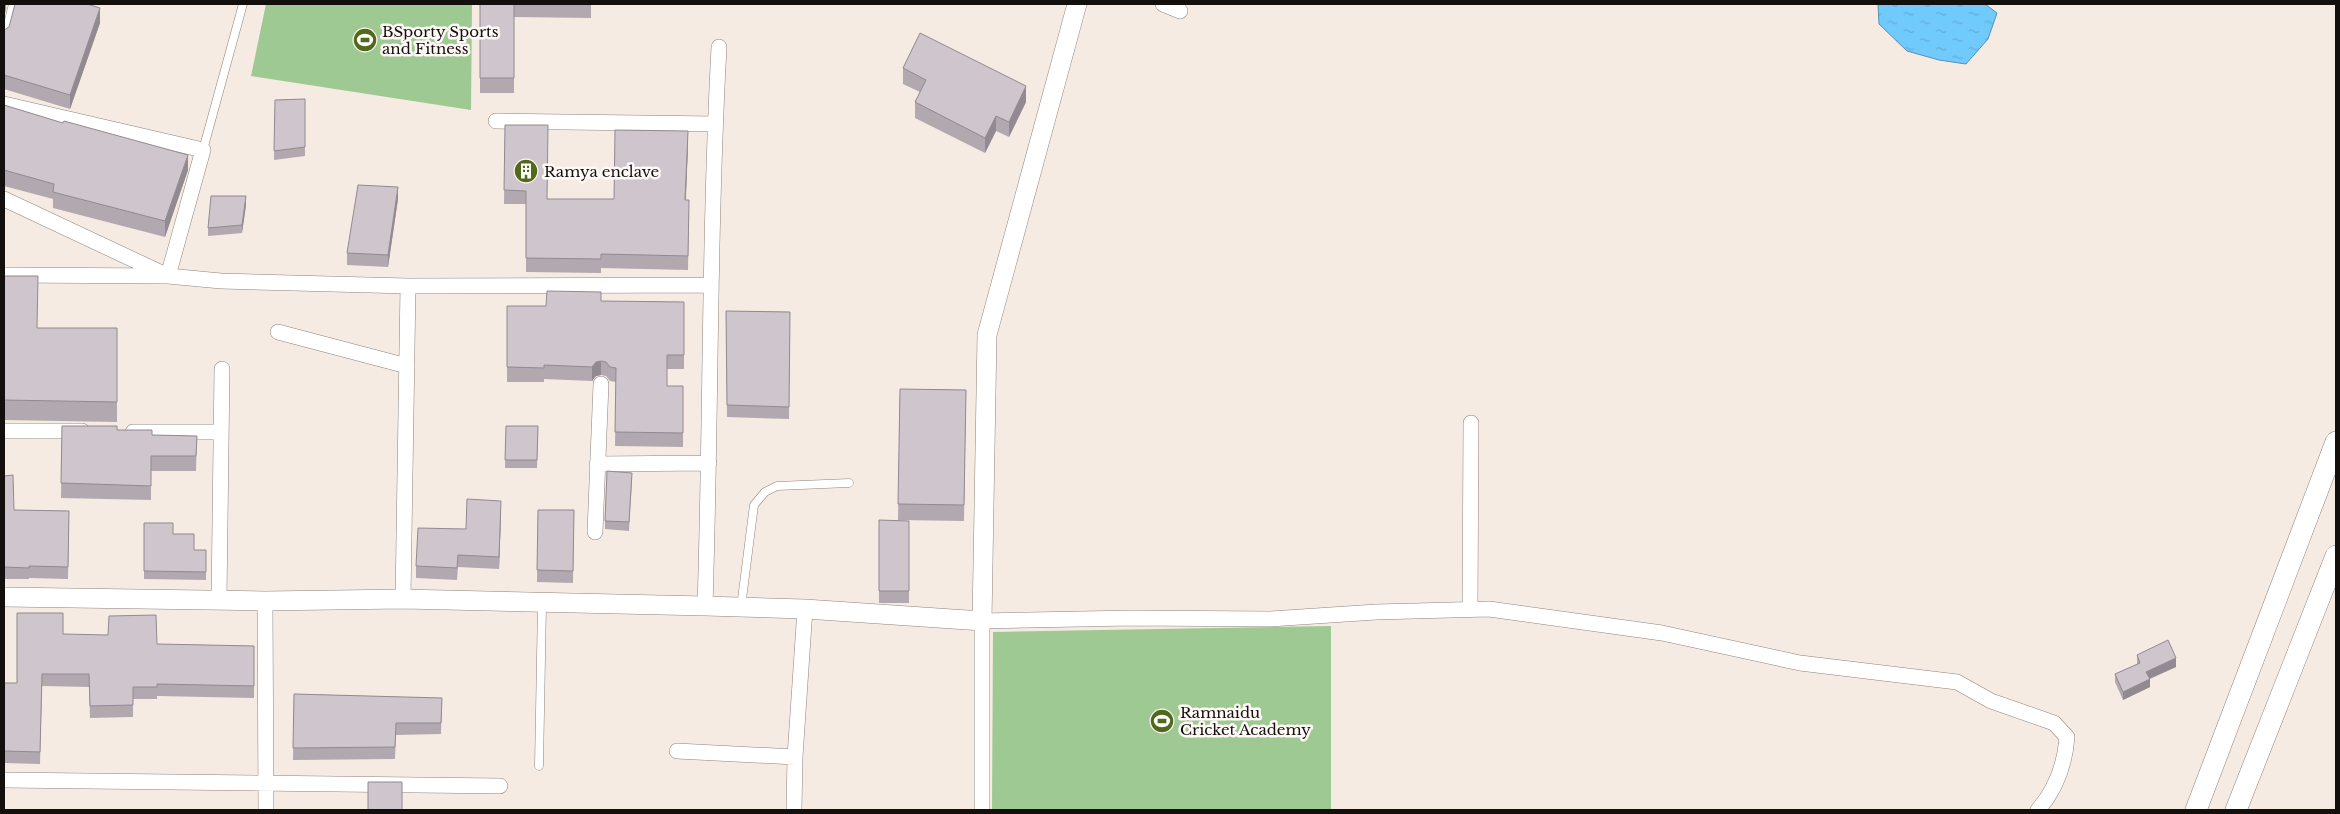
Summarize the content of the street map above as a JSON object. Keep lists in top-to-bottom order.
{
  "places": {
    "sports": ["BSporty Sports and Fitness", "Ramnaidu Cricket Academy"],
    "building": ["Ramya enclave"]
  }
}
